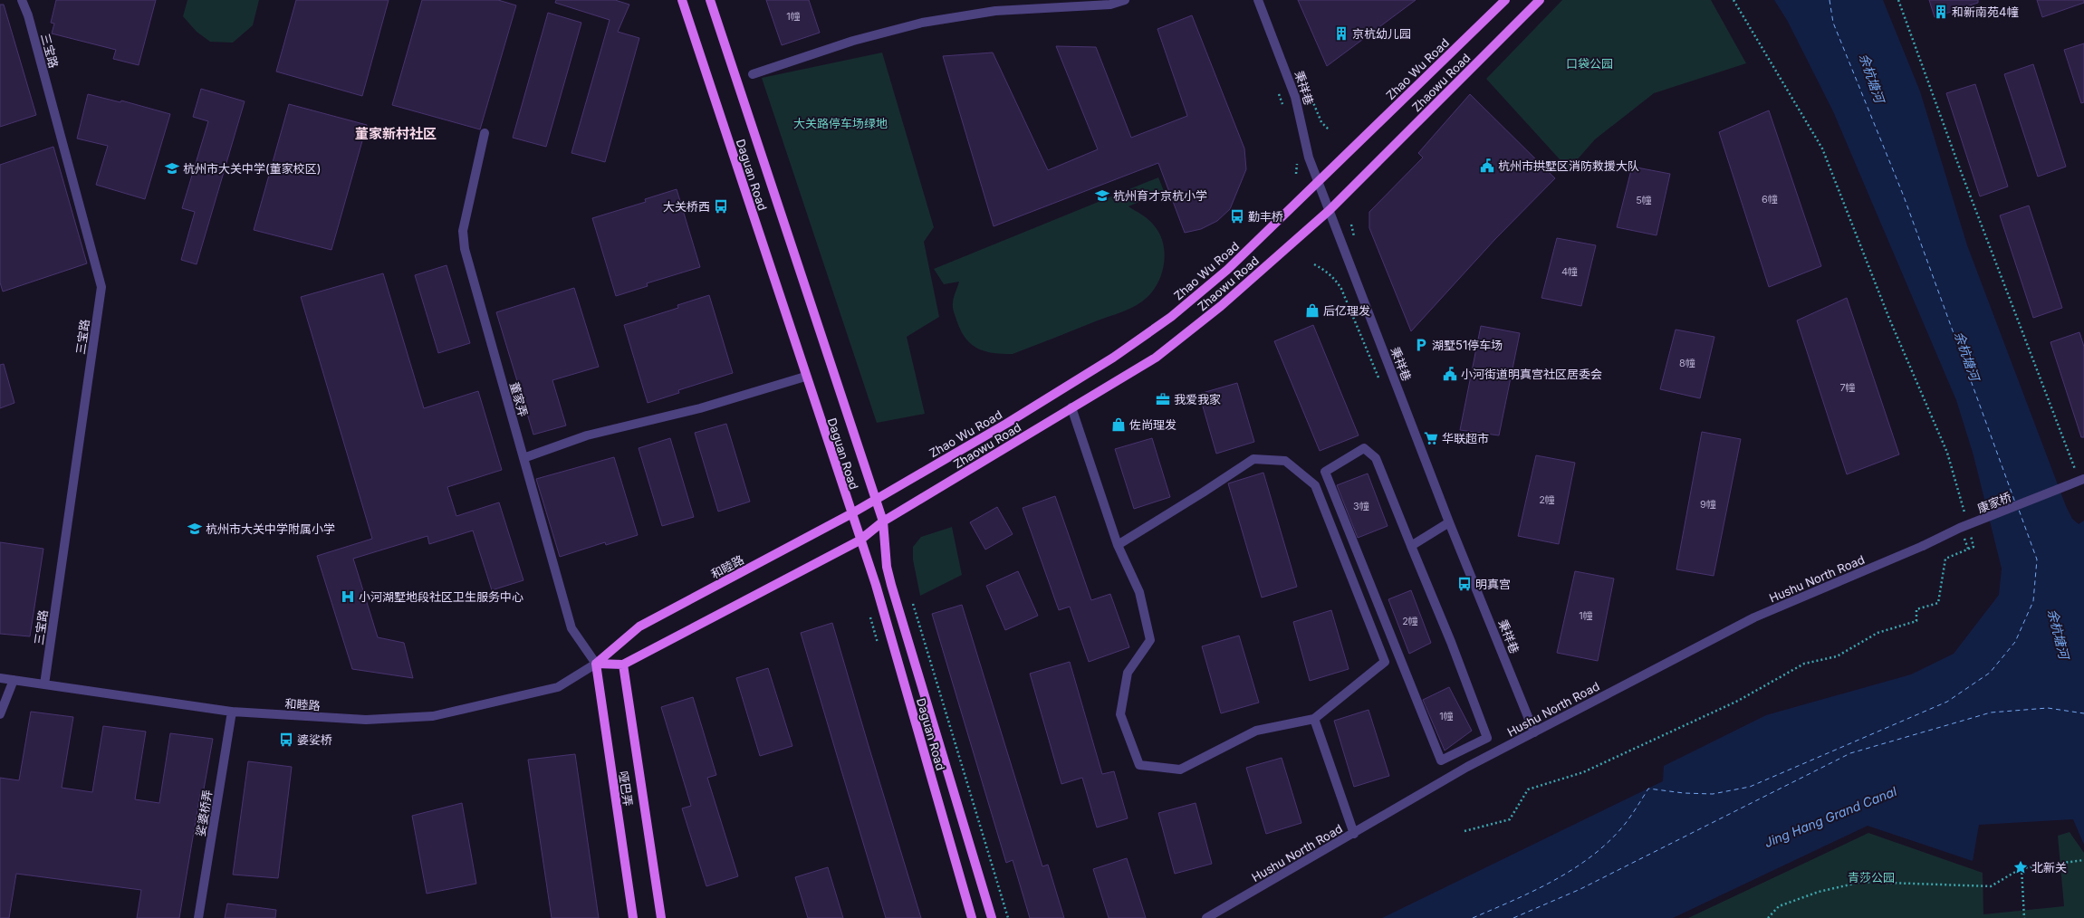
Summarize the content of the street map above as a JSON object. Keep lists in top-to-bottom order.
{
  "streets": {
    "main road": [
      "Zhao Wu Road",
      "Zhaowu Road",
      "Daguan Road",
      "和睦路",
      "哑巴弄"
    ],
    "street": [
      "三宝路",
      "秉祥巷",
      "董家弄",
      "康家桥",
      "Hushu North Road",
      "娑婆桥弄"
    ]
  },
  "crossings": [
    ["三宝路", "和睦路"],
    ["Zhao Wu Road", "秉祥巷"],
    ["Zhao Wu Road", "Daguan Road"],
    ["Zhao Wu Road", "和睦路"],
    ["Zhaowu Road", "秉祥巷"],
    ["Zhaowu Road", "Daguan Road"],
    ["秉祥巷", "Hushu North Road"],
    ["Daguan Road", "和睦路"],
    ["董家弄", "和睦路"],
    ["董家弄", "哑巴弄"],
    ["康家桥", "Hushu North Road"],
    ["和睦路", "哑巴弄"],
    ["和睦路", "娑婆桥弄"]
  ],
  "districts": ["董家新村社区"],
  "water": ["余杭塘河", "Jing Hang Grand Canal"],
  "parks": ["口袋公园", "大关路停车场绿地", "青莎公园"],
  "places": {
    "building": ["和新南苑4幢", "京杭幼儿园"],
    "public building": ["杭州市拱墅区消防救援大队", "小河街道明真宫社区居委会"],
    "school or university": ["杭州市大关中学(董家校区)", "杭州育才京杭小学", "杭州市大关中学附属小学"],
    "bus stop": [
      "大关桥西",
      "勤丰桥",
      "明真宫",
      "婆娑桥"
    ],
    "shop": ["后亿理发", "佐尚理发"],
    "parking": ["湖墅51停车场"],
    "office": ["我爱我家"],
    "supermarket": ["华联超市"],
    "hospital": ["小河湖墅地段社区卫生服务中心"],
    "place": ["北新关"]
  },
  "house_numbers": [
    "1幢",
    "6幢",
    "5幢",
    "4幢",
    "8幢",
    "7幢",
    "2幢",
    "9幢",
    "3幢",
    "1幢",
    "2幢",
    "1幢"
  ]
}
